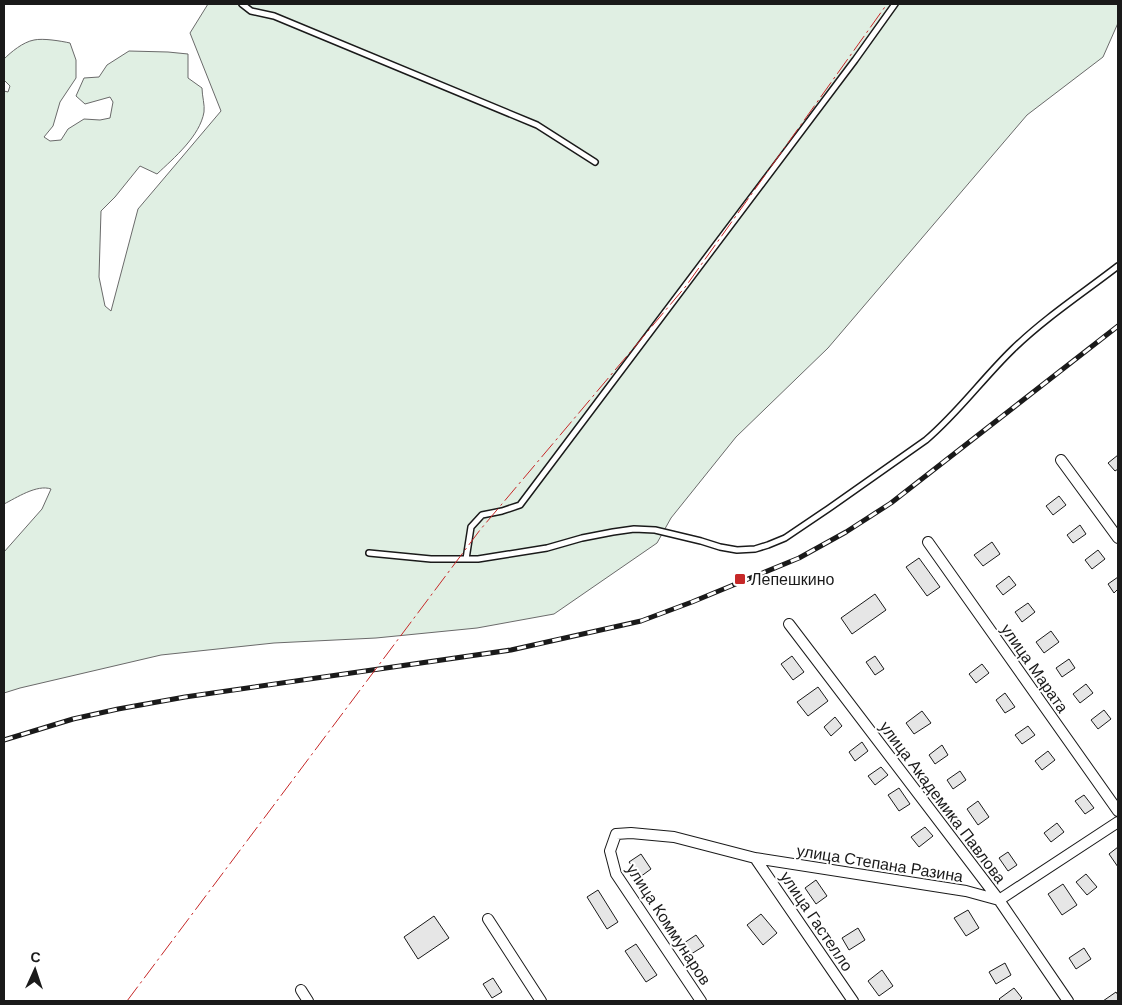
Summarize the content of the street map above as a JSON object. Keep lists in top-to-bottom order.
{
  "streets": {
    "street": [
      "улица Марата",
      "улица Академика Павлова",
      "улица Степана Разина",
      "улица Гастелло",
      "улица Коммунаров"
    ]
  },
  "crossings": [
    ["улица Академика Павлова", "улица Степана Разина"],
    ["улица Степана Разина", "улица Гастелло"],
    ["улица Степана Разина", "улица Коммунаров"]
  ],
  "places": {
    "transit": ["Лепешкино"]
  },
  "north": "top"
}
